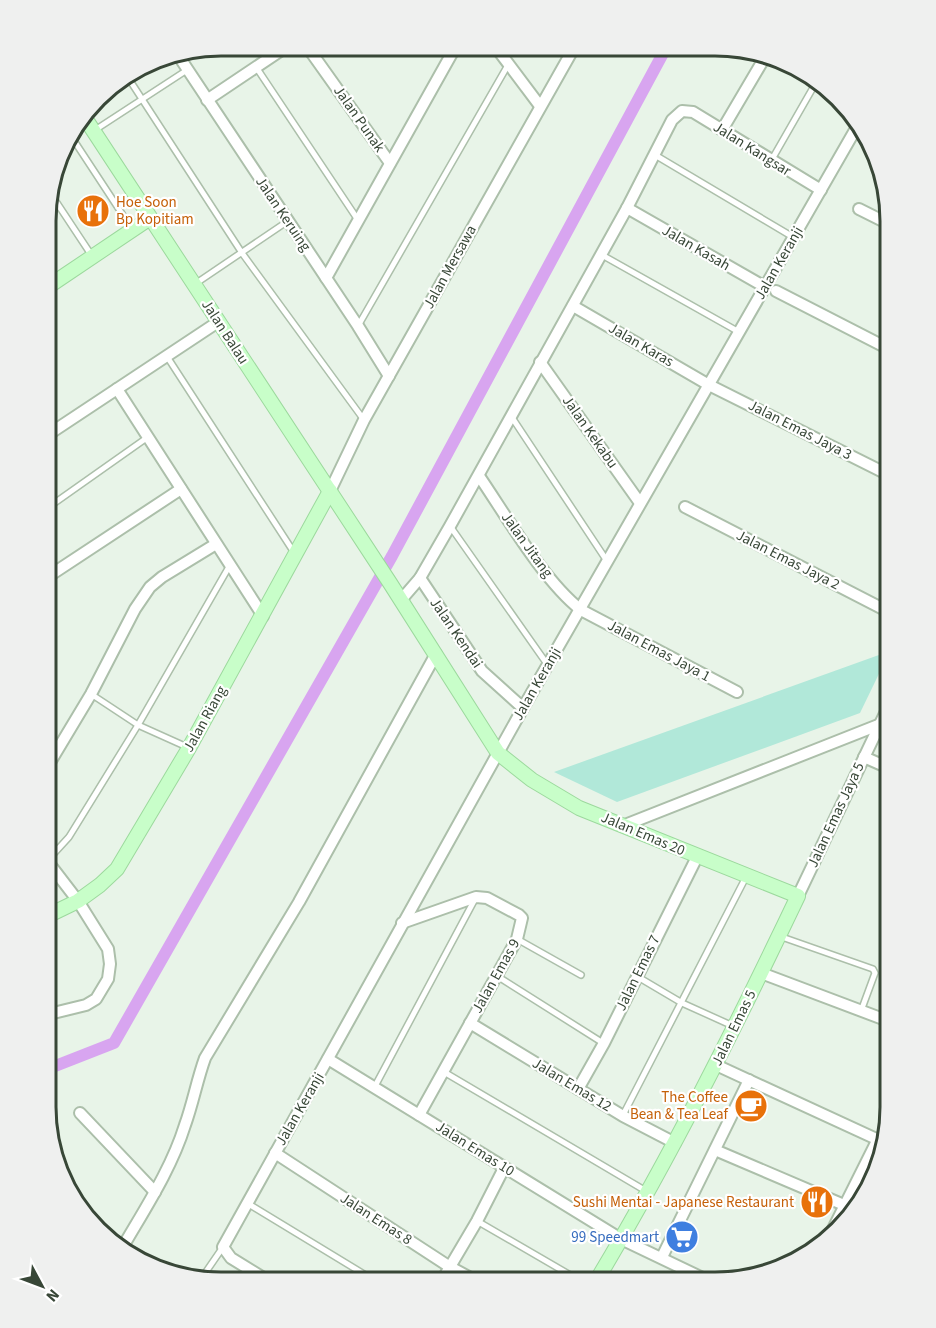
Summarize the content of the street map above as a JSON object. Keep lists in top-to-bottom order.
{
  "streets": {
    "street": [
      "Jalan Punak",
      "Jalan Kangsar",
      "Jalan Keruing",
      "Jalan Kasah",
      "Jalan Keranji",
      "Jalan Mersawa",
      "Jalan Balau",
      "Jalan Karas",
      "Jalan Emas Jaya 3",
      "Jalan Kekabu",
      "Jalan Jitang",
      "Jalan Emas Jaya 2",
      "Jalan Kendai",
      "Jalan Emas Jaya 1",
      "Jalan Riang",
      "Jalan Emas Jaya 5",
      "Jalan Emas 20",
      "Jalan Emas 7",
      "Jalan Emas 9",
      "Jalan Emas 5",
      "Jalan Emas 12",
      "Jalan Emas 10",
      "Jalan Emas 8"
    ]
  },
  "crossings": [
    ["Jalan Kangsar", "Jalan Keranji"],
    ["Jalan Keruing", "Jalan Mersawa"],
    ["Jalan Kasah", "Jalan Keranji"],
    ["Jalan Keranji", "Jalan Karas"],
    ["Jalan Keranji", "Jalan Emas Jaya 3"],
    ["Jalan Keranji", "Jalan Kekabu"],
    ["Jalan Keranji", "Jalan Jitang"],
    ["Jalan Keranji", "Jalan Kendai"],
    ["Jalan Keranji", "Jalan Emas Jaya 1"],
    ["Jalan Keranji", "Jalan Emas 20"],
    ["Jalan Keranji", "Jalan Emas 10"],
    ["Jalan Keranji", "Jalan Emas 8"],
    ["Jalan Mersawa", "Jalan Balau"],
    ["Jalan Mersawa", "Jalan Riang"],
    ["Jalan Balau", "Jalan Riang"],
    ["Jalan Balau", "Jalan Emas 20"],
    ["Jalan Karas", "Jalan Emas Jaya 3"],
    ["Jalan Jitang", "Jalan Emas Jaya 1"],
    ["Jalan Emas Jaya 5", "Jalan Emas 20"],
    ["Jalan Emas Jaya 5", "Jalan Emas 5"],
    ["Jalan Emas 20", "Jalan Emas 7"],
    ["Jalan Emas 20", "Jalan Emas 5"],
    ["Jalan Emas 7", "Jalan Emas 12"],
    ["Jalan Emas 9", "Jalan Emas 12"],
    ["Jalan Emas 9", "Jalan Emas 10"],
    ["Jalan Emas 5", "Jalan Emas 12"],
    ["Jalan Emas 5", "Jalan Emas 10"]
  ],
  "places": {
    "restaurant": ["Hoe Soon Bp Kopitiam", "Sushi Mentai - Japanese Restaurant"],
    "cafe": ["The Coffee Bean & Tea Leaf"],
    "supermarket": ["99 Speedmart"]
  },
  "north": "bottom right"
}
